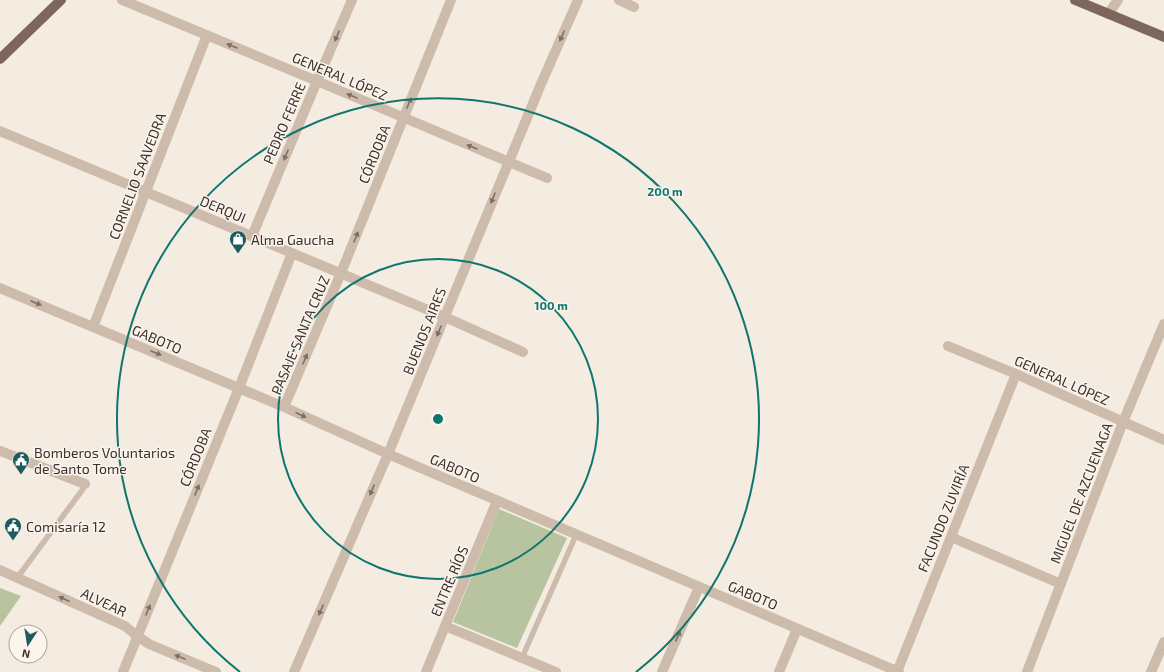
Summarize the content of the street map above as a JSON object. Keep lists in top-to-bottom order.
{
  "streets": {
    "street": [
      "GENERAL LÓPEZ",
      "PEDRO FERRE",
      "CÓRDOBA",
      "CORNELIO SAAVEDRA",
      "DERQUI",
      "BUENOS AIRES",
      "PASAJE SANTA CRUZ",
      "GABOTO",
      "MIGUEL DE AZCUENAGA",
      "FACUNDO ZUVIRÍA",
      "ENTRE RÍOS",
      "ALVEAR"
    ]
  },
  "crossings": [
    ["GENERAL LÓPEZ", "PEDRO FERRE"],
    ["GENERAL LÓPEZ", "CÓRDOBA"],
    ["GENERAL LÓPEZ", "CORNELIO SAAVEDRA"],
    ["GENERAL LÓPEZ", "BUENOS AIRES"],
    ["GENERAL LÓPEZ", "MIGUEL DE AZCUENAGA"],
    ["GENERAL LÓPEZ", "FACUNDO ZUVIRÍA"],
    ["PEDRO FERRE", "DERQUI"],
    ["CÓRDOBA", "DERQUI"],
    ["CÓRDOBA", "PASAJE SANTA CRUZ"],
    ["CÓRDOBA", "GABOTO"],
    ["CÓRDOBA", "ALVEAR"],
    ["CORNELIO SAAVEDRA", "DERQUI"],
    ["CORNELIO SAAVEDRA", "GABOTO"],
    ["DERQUI", "BUENOS AIRES"],
    ["DERQUI", "PASAJE SANTA CRUZ"],
    ["BUENOS AIRES", "GABOTO"],
    ["PASAJE SANTA CRUZ", "GABOTO"],
    ["GABOTO", "FACUNDO ZUVIRÍA"],
    ["GABOTO", "ENTRE RÍOS"]
  ],
  "one_way": [
    "GENERAL LÓPEZ",
    "PEDRO FERRE",
    "CÓRDOBA",
    "BUENOS AIRES",
    "PASAJE SANTA CRUZ",
    "GABOTO",
    "ALVEAR"
  ],
  "places": {
    "shop": ["Alma Gaucha"],
    "public building": ["Bomberos Voluntarios de Santo Tome", "Comisaría 12"]
  },
  "north": "bottom",
  "rings": ["200 m", "100 m"]
}
